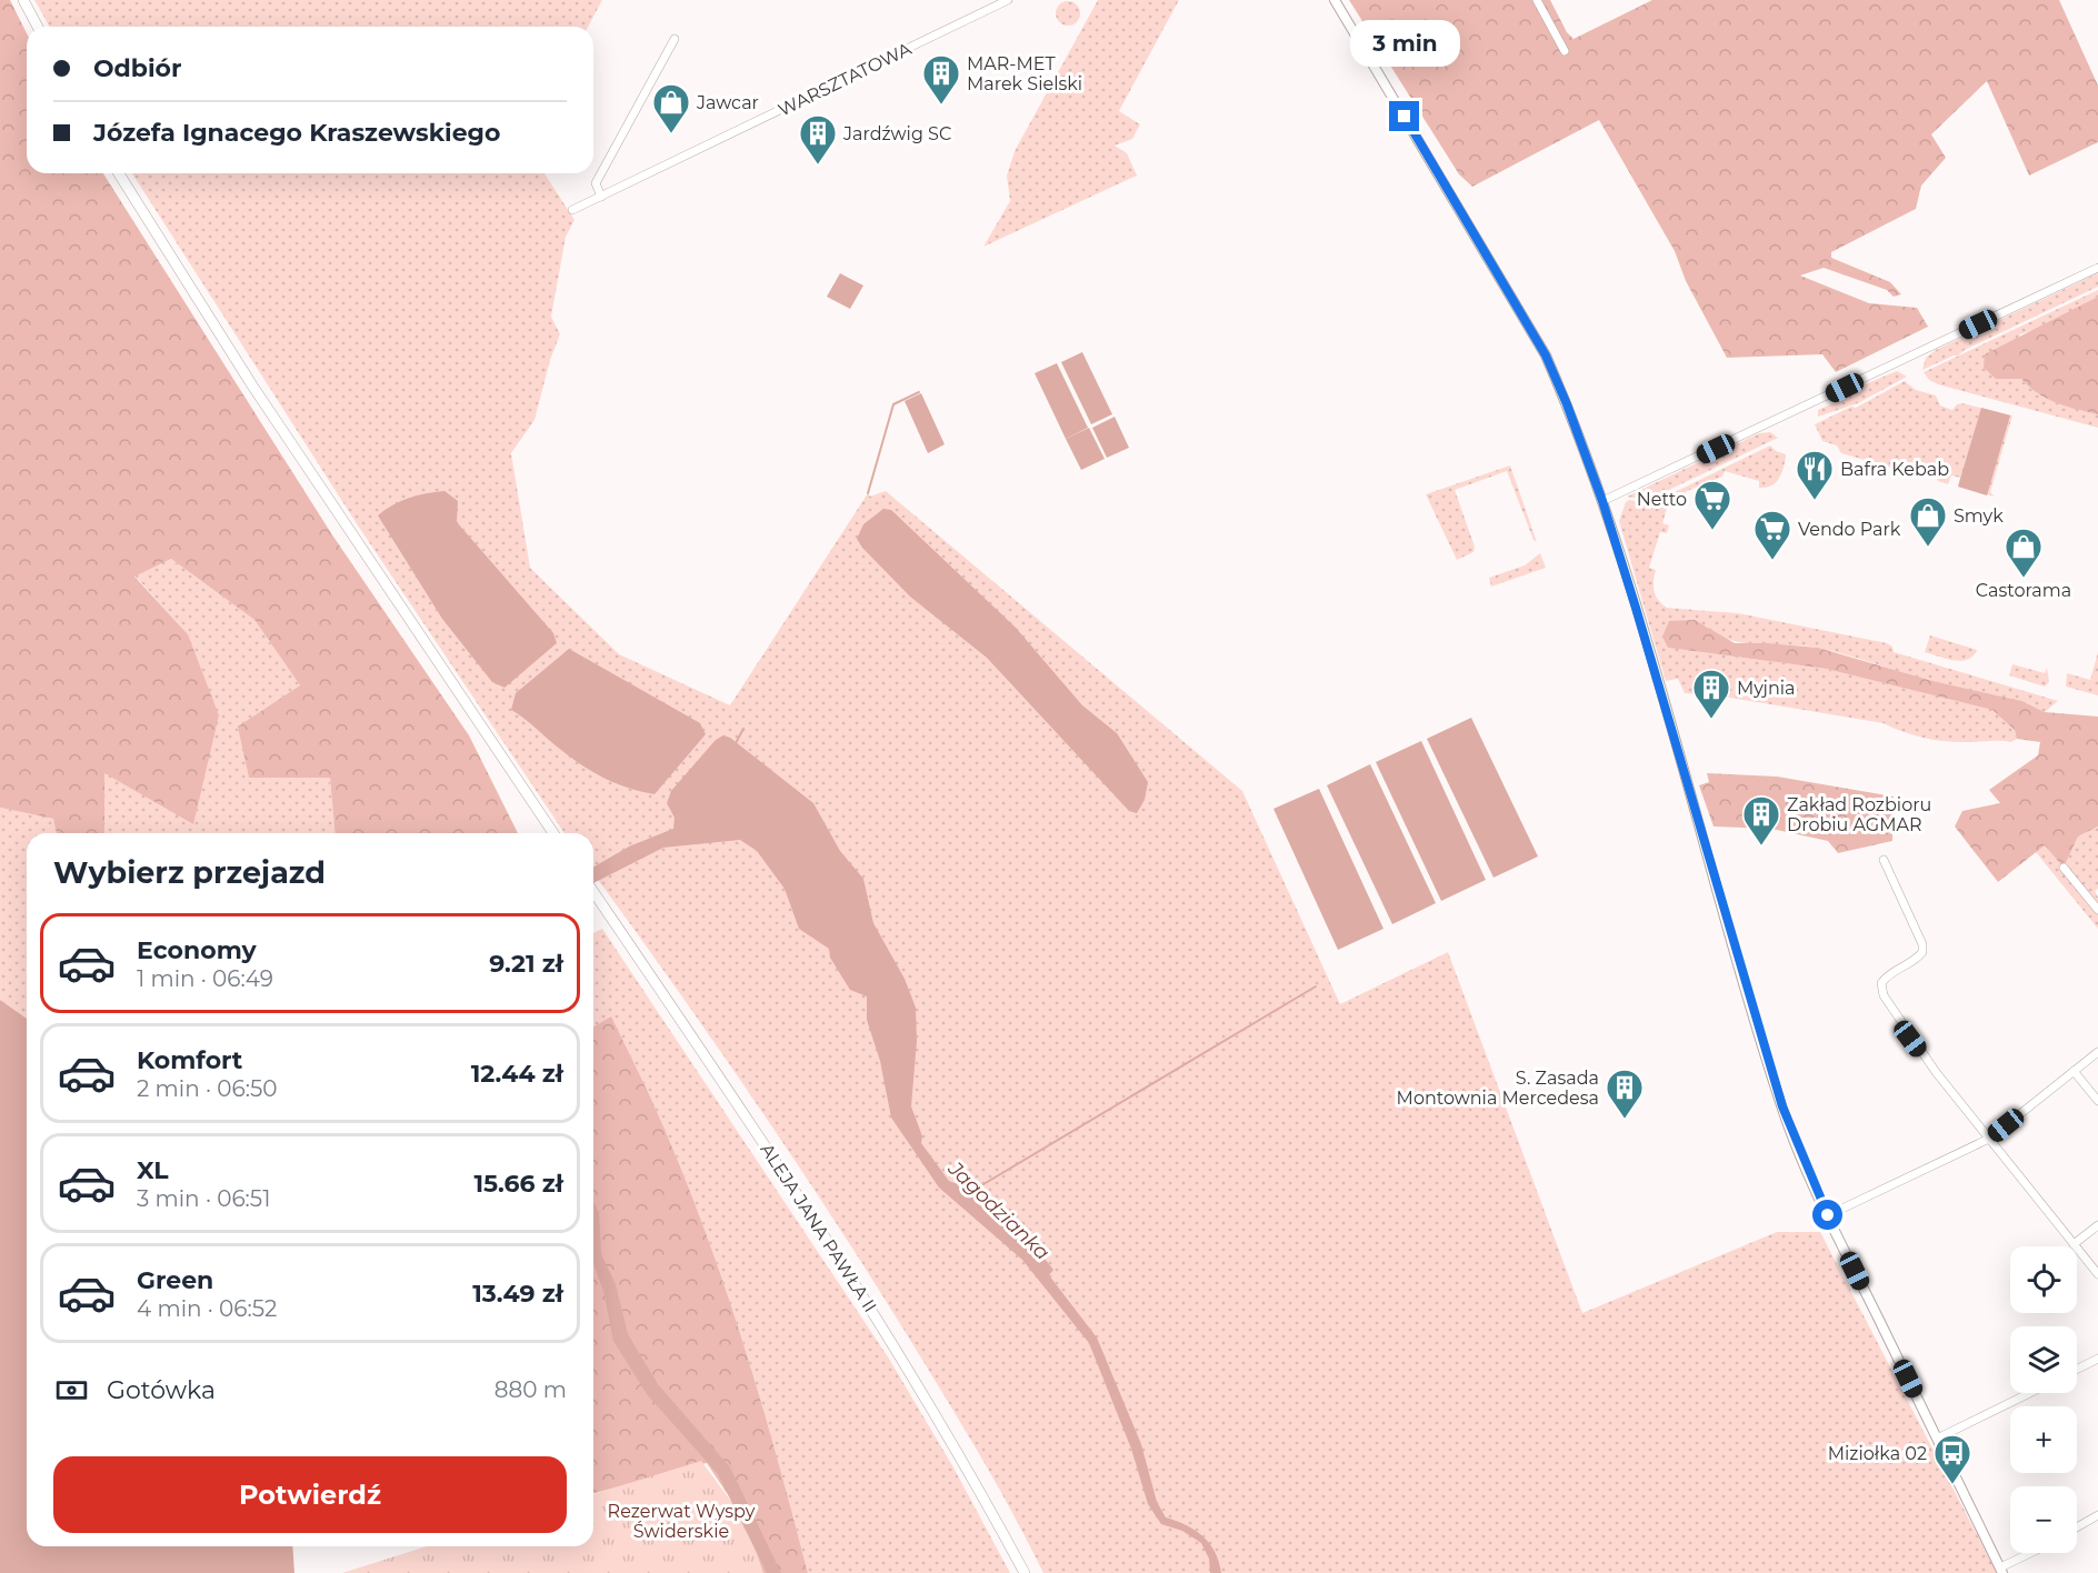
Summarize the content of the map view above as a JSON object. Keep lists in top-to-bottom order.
{
  "streets": {
    "main road": ["ALEJA JANA PAWŁA II"],
    "street": ["WARSZTATOWA"]
  },
  "water": ["Jagodzianka"],
  "parks": ["Rezerwat Wyspy Świderskie"],
  "places": {
    "building": [
      "MAR-MET Marek Sielski",
      "Jardźwig SC",
      "Myjnia",
      "Zakład Rozbioru Drobiu AGMAR",
      "S. Zasada Montownia Mercedesa"
    ],
    "shop": ["Jawcar", "Smyk", "Castorama"],
    "restaurant": ["Bafra Kebab"],
    "supermarket": ["Netto", "Vendo Park"],
    "bus stop": ["Miziołka 02"]
  },
  "page": {
    "bubble": "3 min",
    "banner": ["Odbiór", "Józefa Ignacego Kraszewskiego"],
    "heading": "Wybierz przejazd",
    "list": [
      {
        "name": "Economy",
        "note": "1 min · 06:49",
        "value": "9.21 zł"
      },
      {
        "name": "Komfort",
        "note": "2 min · 06:50",
        "value": "12.44 zł"
      },
      {
        "name": "XL",
        "note": "3 min · 06:51",
        "value": "15.66 zł"
      },
      {
        "name": "Green",
        "note": "4 min · 06:52",
        "value": "13.49 zł"
      }
    ],
    "map_buttons": ["+", "−"],
    "pay": ["Gotówka", "880 m"],
    "buttons": "Potwierdź"
  }
}
